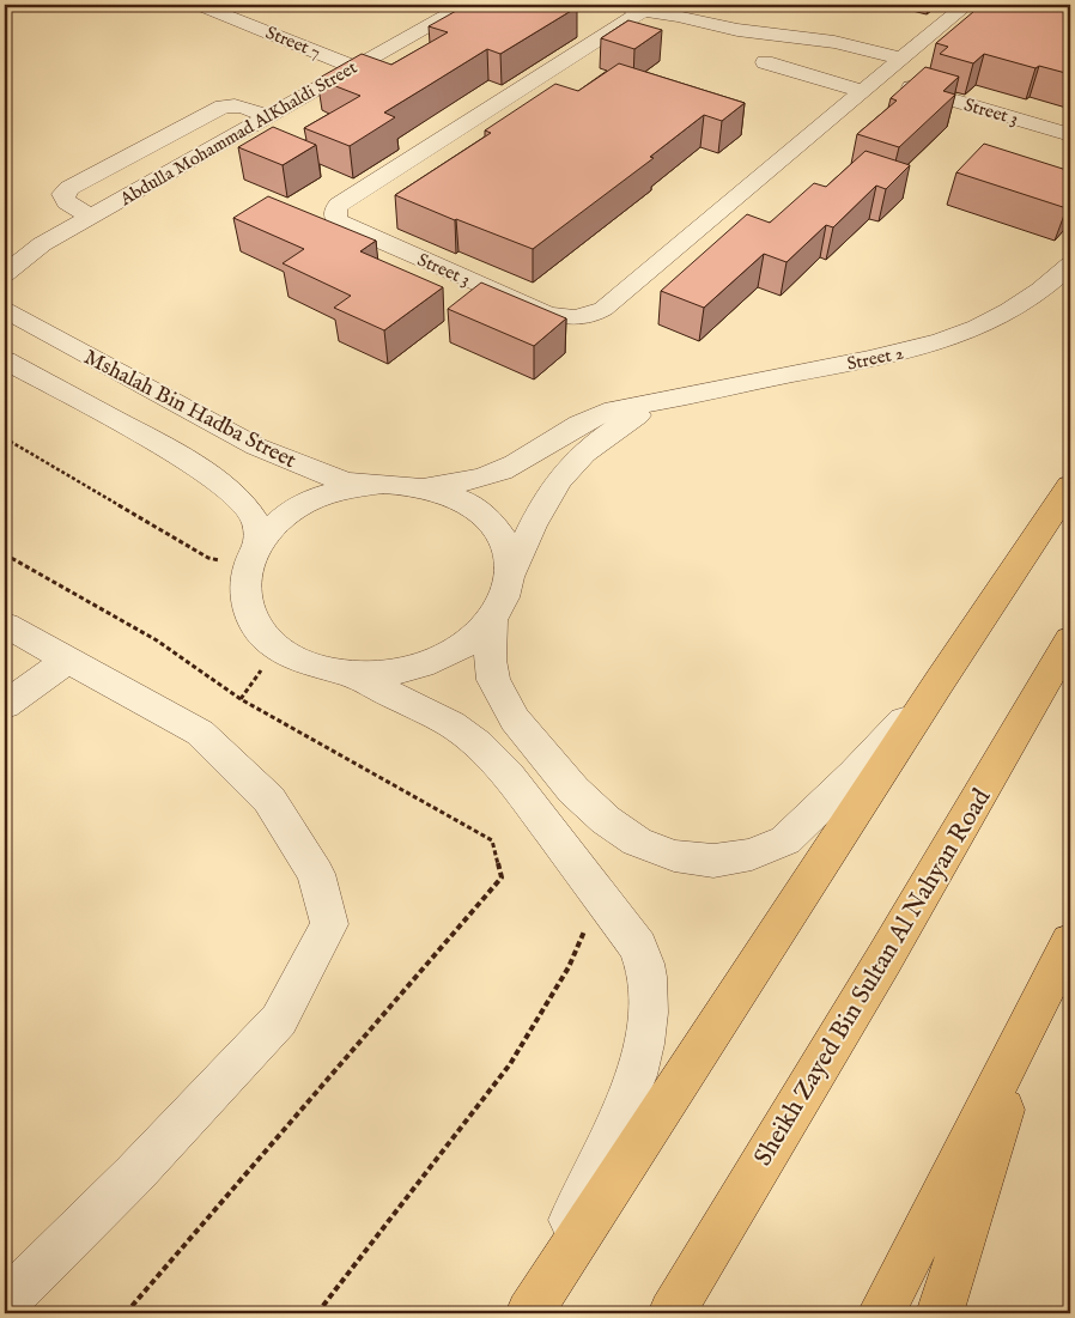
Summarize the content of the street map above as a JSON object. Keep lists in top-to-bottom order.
{
  "streets": {
    "highway": ["Sheikh Zayed Bin Sultan Al Nahyan Road"],
    "street": [
      "Street 7",
      "Street 3",
      "Abdulla Mohammad AlKhaldi Street",
      "Street 2",
      "Mshalah Bin Hadba Street"
    ]
  },
  "crossings": [
    ["Street 7", "Abdulla Mohammad AlKhaldi Street"]
  ]
}
